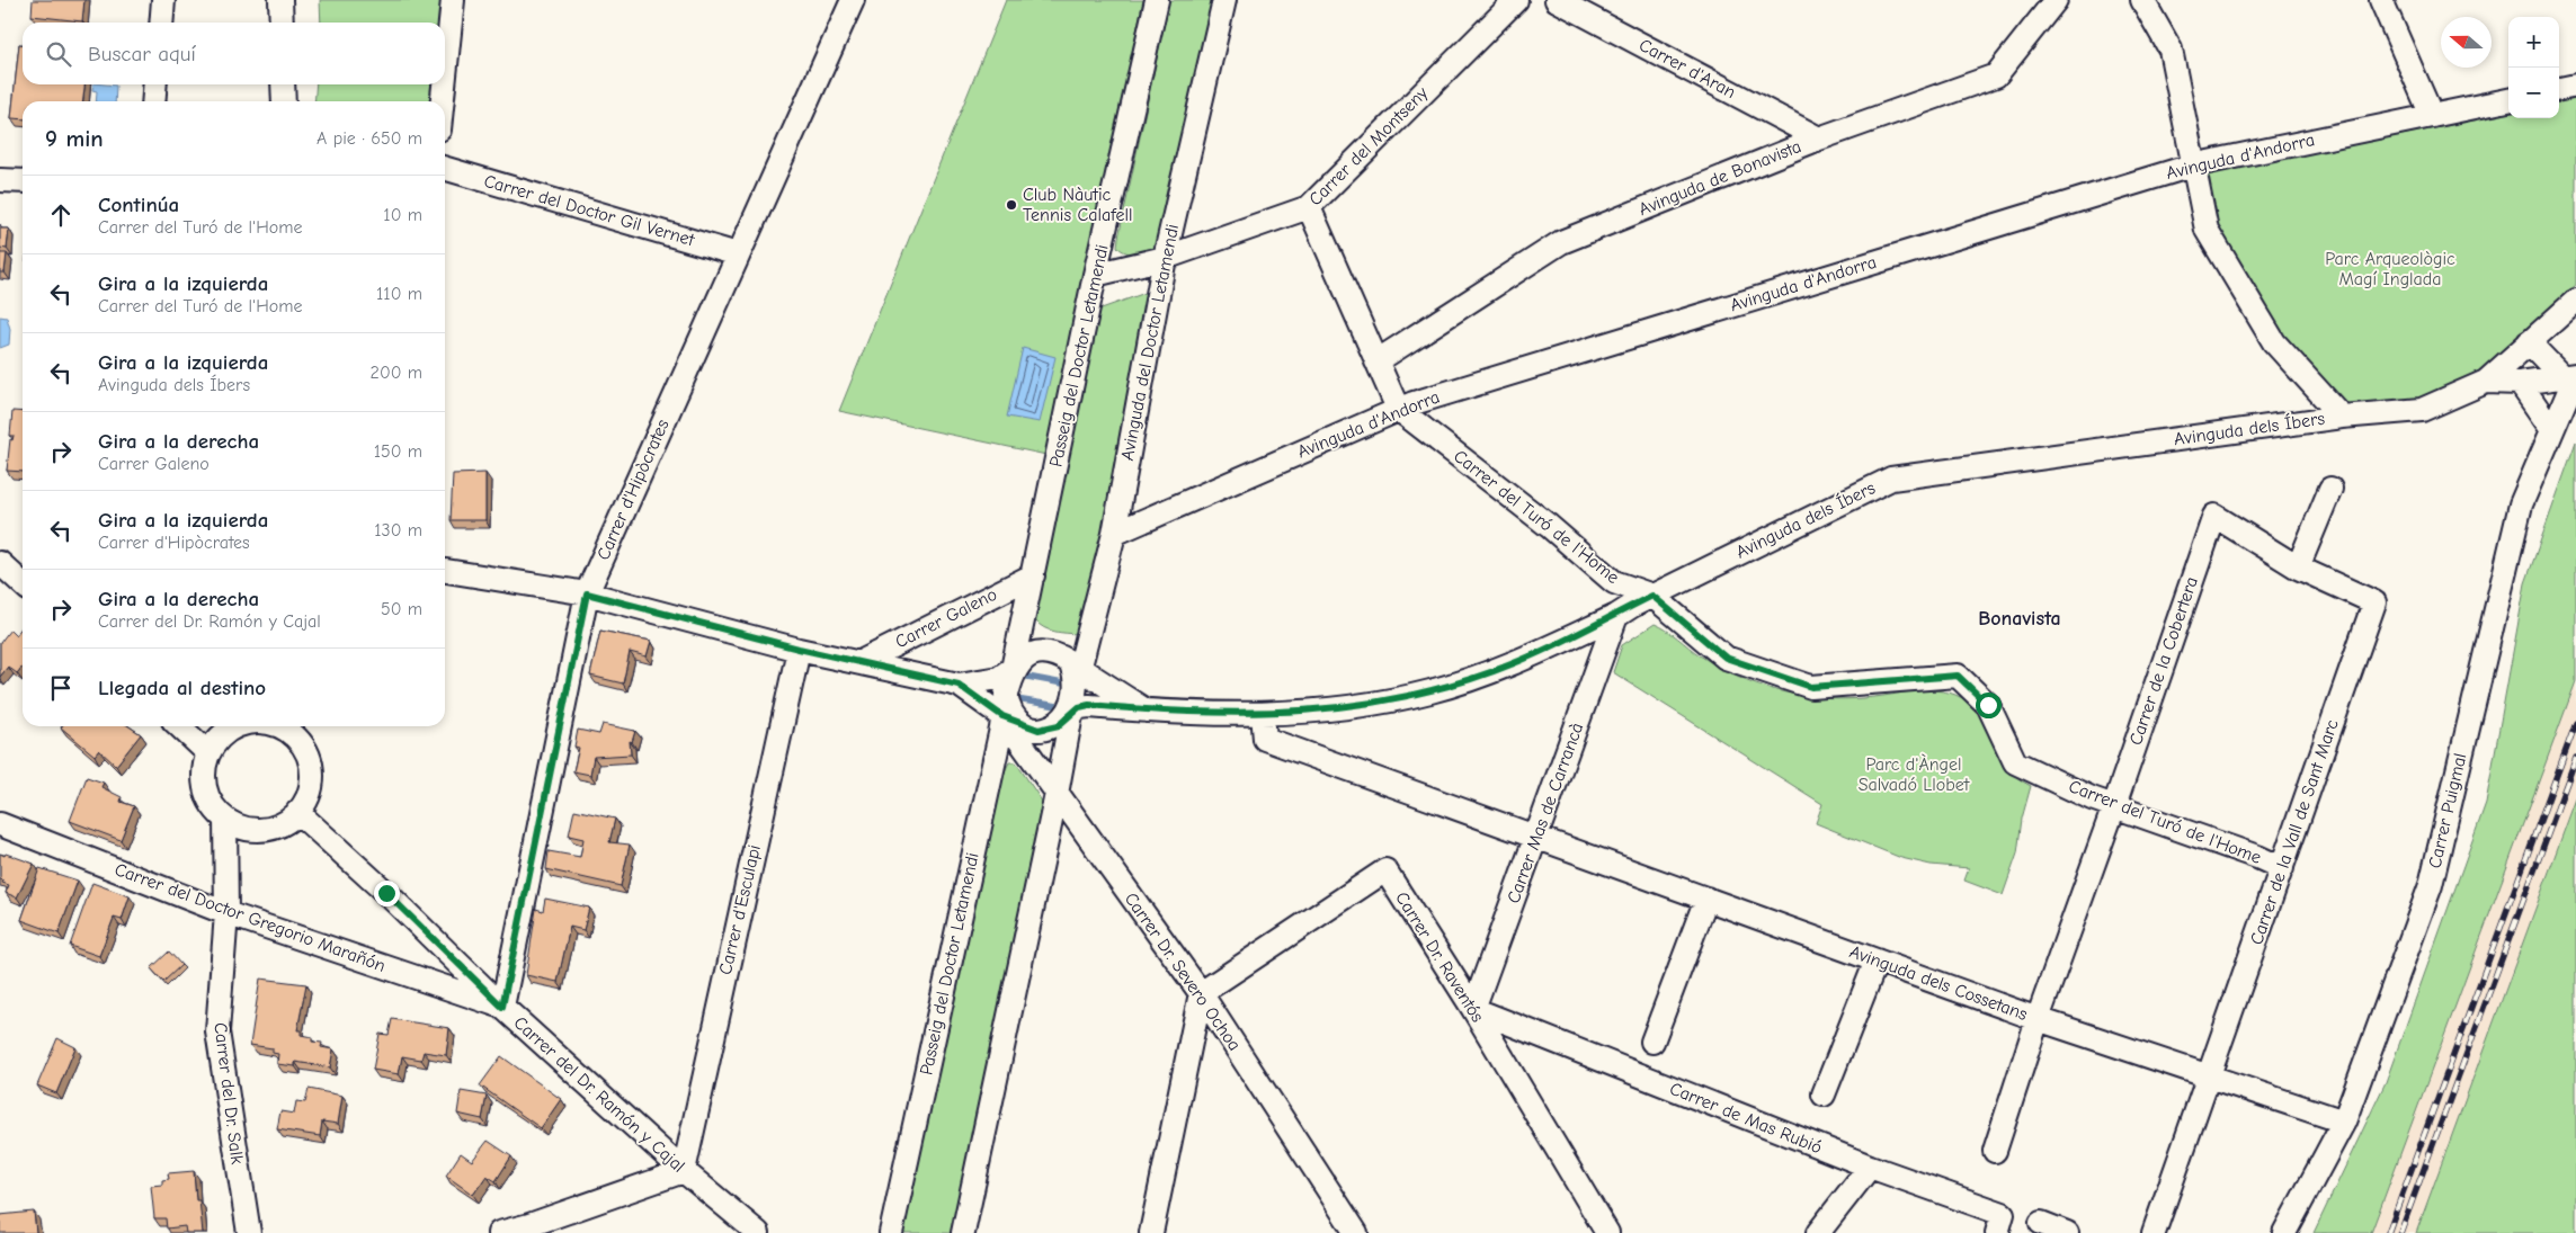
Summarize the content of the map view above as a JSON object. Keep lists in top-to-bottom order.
{
  "streets": {
    "street": [
      "Carrer d'Aran",
      "Carrer del Montseny",
      "Avinguda d'Andorra",
      "Avinguda de Bonavista",
      "Carrer del Doctor Gil Vernet",
      "Avinguda del Doctor Letamendi",
      "Passeig del Doctor Letamendi",
      "Avinguda dels Íbers",
      "Carrer d'Hipòcrates",
      "Carrer del Turó de l'Home",
      "Carrer Galeno",
      "Carrer de la Cobertera",
      "Carrer Puigmal",
      "Carrer Mas de Carrancà",
      "Carrer de la Vall de Sant Marc",
      "Carrer d'Esculapi",
      "Carrer del Doctor Gregorio Marañón",
      "Carrer Dr. Raventós",
      "Carrer Dr. Severo Ochoa",
      "Avinguda dels Cossetans",
      "Carrer del Dr. Salk",
      "Carrer del Dr. Ramón y Cajal",
      "Carrer de Mas Rubió"
    ]
  },
  "crossings": [
    ["Carrer d'Aran", "Avinguda de Bonavista"],
    ["Carrer del Montseny", "Avinguda del Doctor Letamendi"],
    ["Carrer del Montseny", "Passeig del Doctor Letamendi"],
    ["Carrer del Montseny", "Carrer del Turó de l'Home"],
    ["Avinguda d'Andorra", "Avinguda del Doctor Letamendi"],
    ["Avinguda d'Andorra", "Carrer del Turó de l'Home"],
    ["Avinguda de Bonavista", "Carrer del Turó de l'Home"],
    ["Carrer del Doctor Gil Vernet", "Carrer d'Hipòcrates"],
    ["Avinguda del Doctor Letamendi", "Avinguda dels Íbers"],
    ["Passeig del Doctor Letamendi", "Carrer Galeno"],
    ["Passeig del Doctor Letamendi", "Carrer Dr. Severo Ochoa"],
    ["Avinguda dels Íbers", "Carrer del Turó de l'Home"],
    ["Avinguda dels Íbers", "Carrer Galeno"],
    ["Avinguda dels Íbers", "Carrer Puigmal"],
    ["Avinguda dels Íbers", "Carrer Mas de Carrancà"],
    ["Avinguda dels Íbers", "Avinguda dels Cossetans"],
    ["Carrer d'Hipòcrates", "Carrer Galeno"],
    ["Carrer d'Hipòcrates", "Carrer del Doctor Gregorio Marañón"],
    ["Carrer d'Hipòcrates", "Carrer del Dr. Ramón y Cajal"],
    ["Carrer del Turó de l'Home", "Carrer de la Cobertera"],
    ["Carrer del Turó de l'Home", "Carrer de la Vall de Sant Marc"],
    ["Carrer Galeno", "Carrer d'Esculapi"],
    ["Carrer Galeno", "Carrer Dr. Severo Ochoa"],
    ["Carrer de la Cobertera", "Carrer de la Vall de Sant Marc"],
    ["Carrer de la Cobertera", "Avinguda dels Cossetans"],
    ["Carrer Puigmal", "Avinguda dels Cossetans"],
    ["Carrer Mas de Carrancà", "Carrer Dr. Raventós"],
    ["Carrer Mas de Carrancà", "Avinguda dels Cossetans"],
    ["Carrer Mas de Carrancà", "Carrer de Mas Rubió"],
    ["Carrer de la Vall de Sant Marc", "Avinguda dels Cossetans"],
    ["Carrer d'Esculapi", "Carrer del Dr. Ramón y Cajal"],
    ["Carrer del Doctor Gregorio Marañón", "Carrer del Dr. Salk"],
    ["Carrer del Doctor Gregorio Marañón", "Carrer del Dr. Ramón y Cajal"],
    ["Carrer Dr. Raventós", "Carrer Dr. Severo Ochoa"],
    ["Carrer Dr. Raventós", "Carrer de Mas Rubió"]
  ],
  "districts": ["Bonavista"],
  "parks": ["Parc Arqueològic Magí Inglada", "Parc d'Àngel Salvadó Llobet"],
  "places": ["Club Nàutic Tennis Calafell"],
  "north": "left",
  "page": {
    "map_buttons": ["+", "−"],
    "search": "Buscar aquí",
    "heading": ["9 min", "A pie · 650 m"],
    "list": [
      ["Continúa", "Carrer del Turó de l'Home", "10 m"],
      ["Gira a la izquierda", "Carrer del Turó de l'Home", "110 m"],
      ["Gira a la izquierda", "Avinguda dels Íbers", "200 m"],
      ["Gira a la derecha", "Carrer Galeno", "150 m"],
      ["Gira a la izquierda", "Carrer d'Hipòcrates", "130 m"],
      ["Gira a la derecha", "Carrer del Dr. Ramón y Cajal", "50 m"],
      "Llegada al destino"
    ]
  }
}
